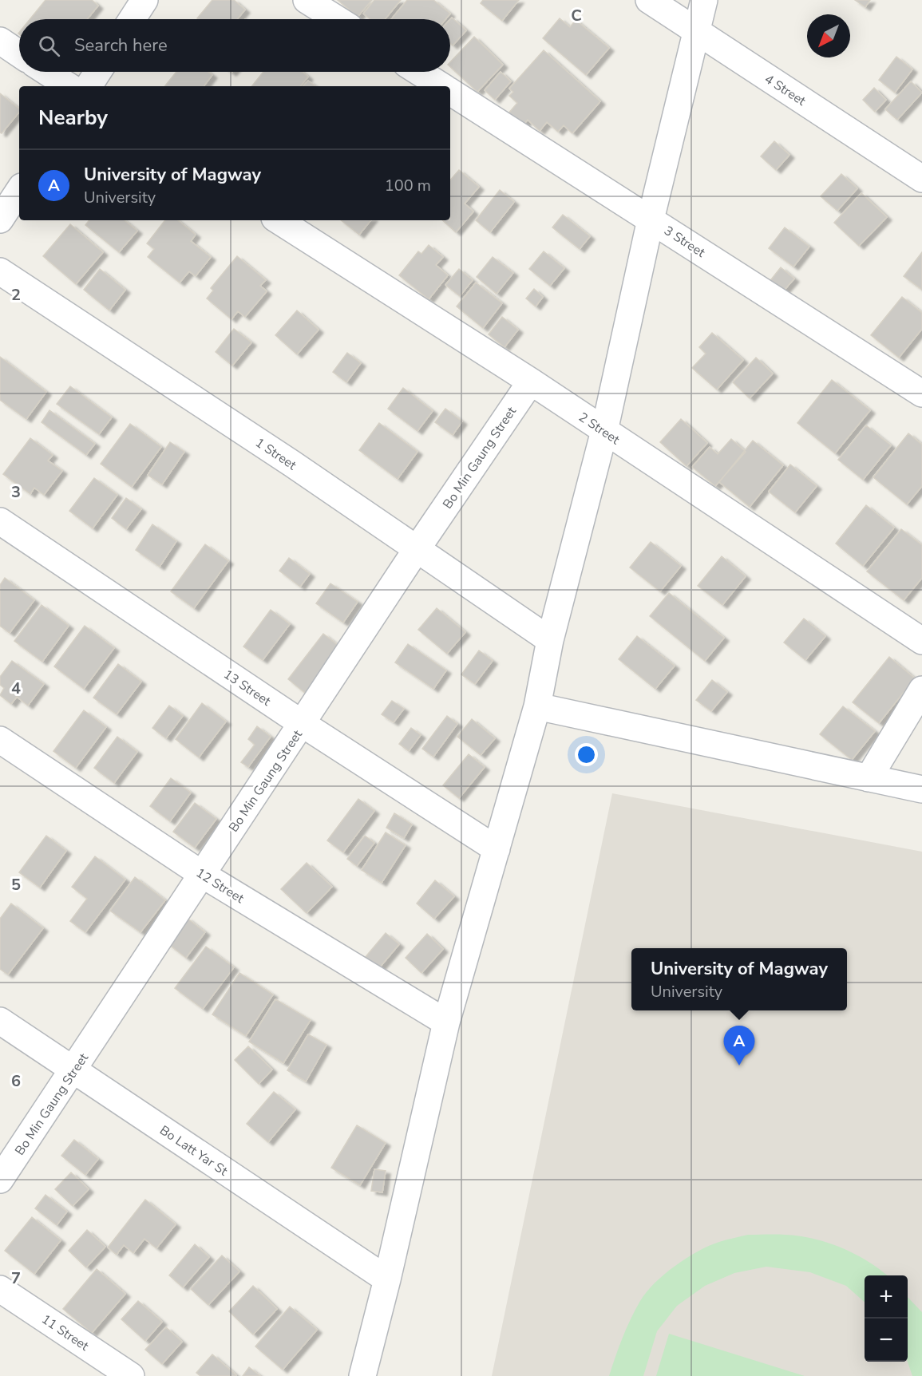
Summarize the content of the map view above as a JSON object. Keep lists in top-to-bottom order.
{
  "streets": {
    "street": [
      "4 Street",
      "3 Street",
      "2 Street",
      "1 Street",
      "Bo Min Gaung Street",
      "13 Street",
      "12 Street",
      "Bo Latt Yar St",
      "11 Street"
    ]
  },
  "crossings": [
    ["2 Street", "Bo Min Gaung Street"],
    ["1 Street", "Bo Min Gaung Street"],
    ["Bo Min Gaung Street", "13 Street"],
    ["Bo Min Gaung Street", "12 Street"],
    ["Bo Min Gaung Street", "Bo Latt Yar St"]
  ],
  "north": "bottom left",
  "page": {
    "search": "Search here",
    "heading": "Nearby",
    "list": [
      {
        "mark": "A",
        "name": "University of Magway",
        "note": "University",
        "value": "100 m"
      }
    ],
    "popup": ["University of Magway", "University"],
    "pins": "A",
    "map_buttons": ["+", "−"]
  },
  "grid": {
    "columns": ["C"],
    "rows": [
      "2",
      "3",
      "4",
      "5",
      "6",
      "7"
    ]
  }
}
